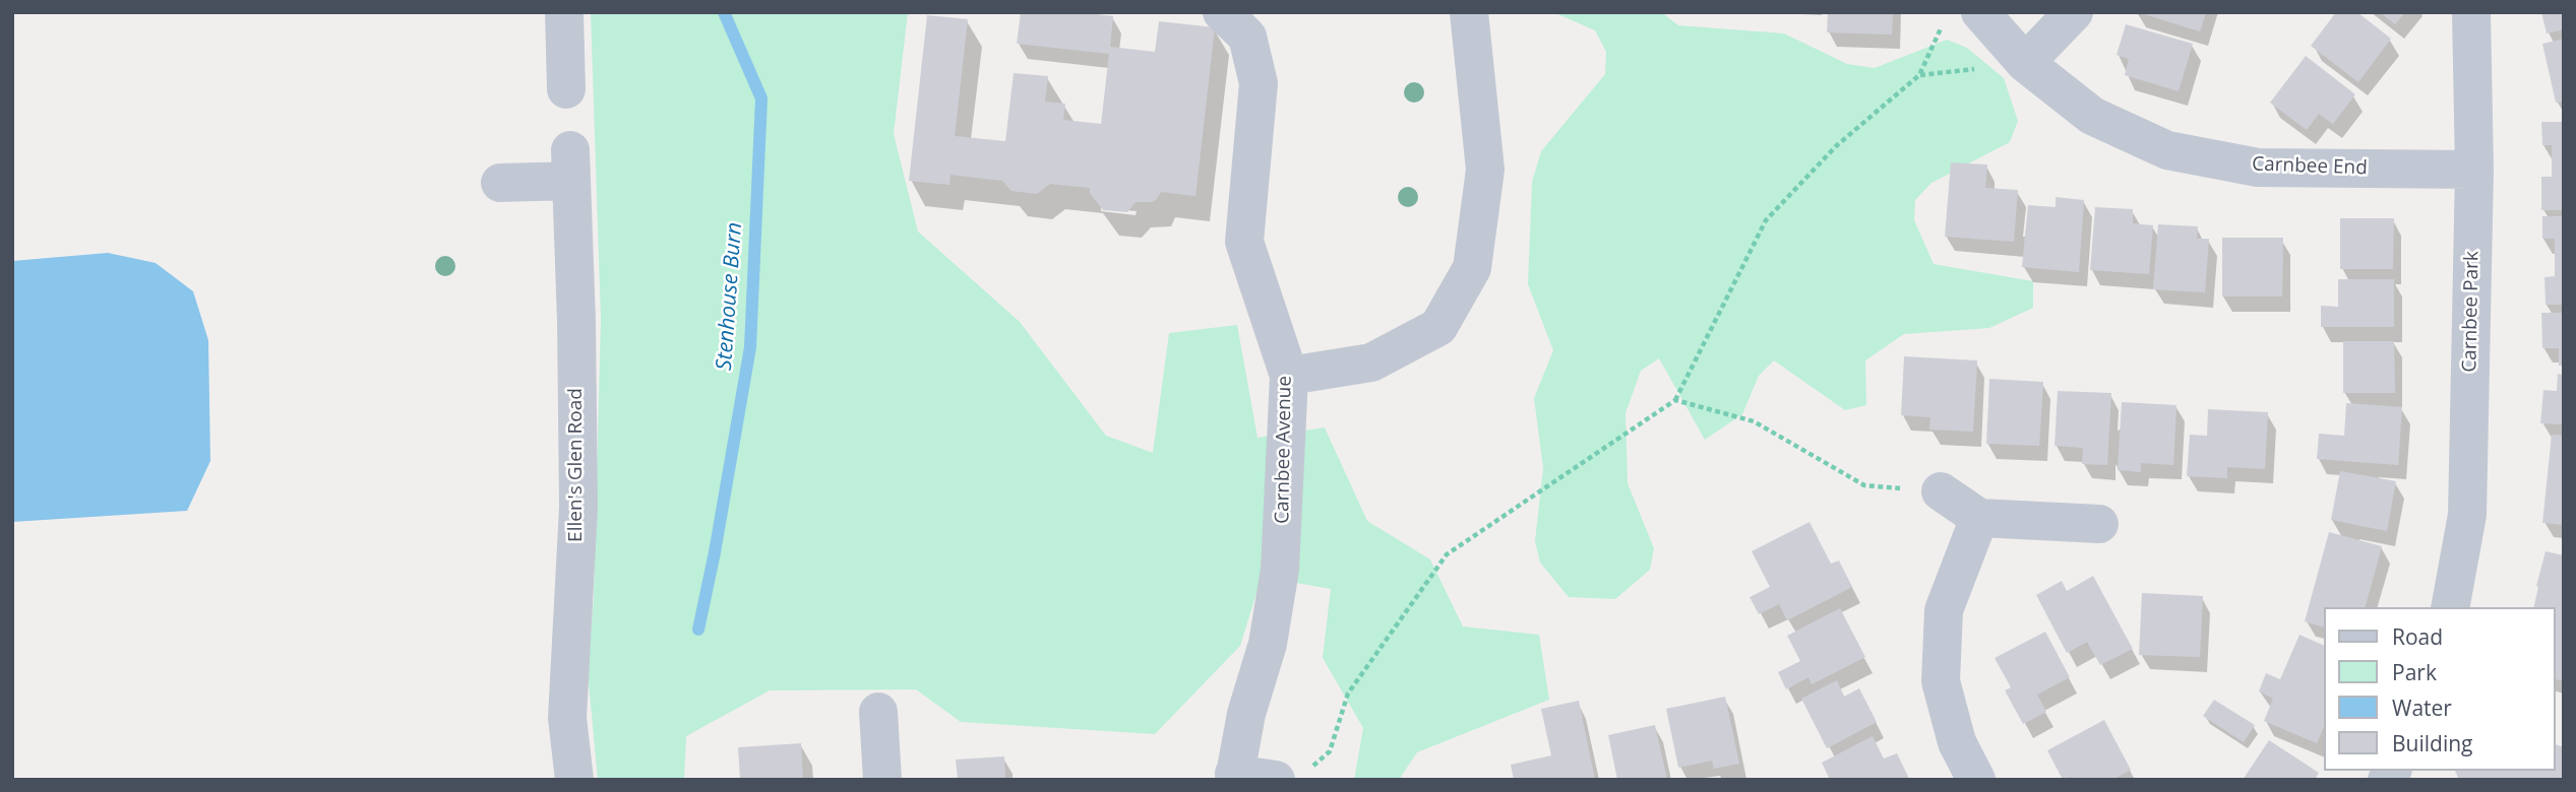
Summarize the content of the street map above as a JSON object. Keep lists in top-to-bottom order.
{
  "streets": {
    "street": [
      "Carnbee End",
      "Carnbee Park",
      "Carnbee Avenue",
      "Ellen's Glen Road"
    ]
  },
  "crossings": [
    ["Carnbee End", "Carnbee Park"]
  ],
  "water": ["Stenhouse Burn"],
  "legend": [
    "Road",
    "Park",
    "Water",
    "Building"
  ]
}
